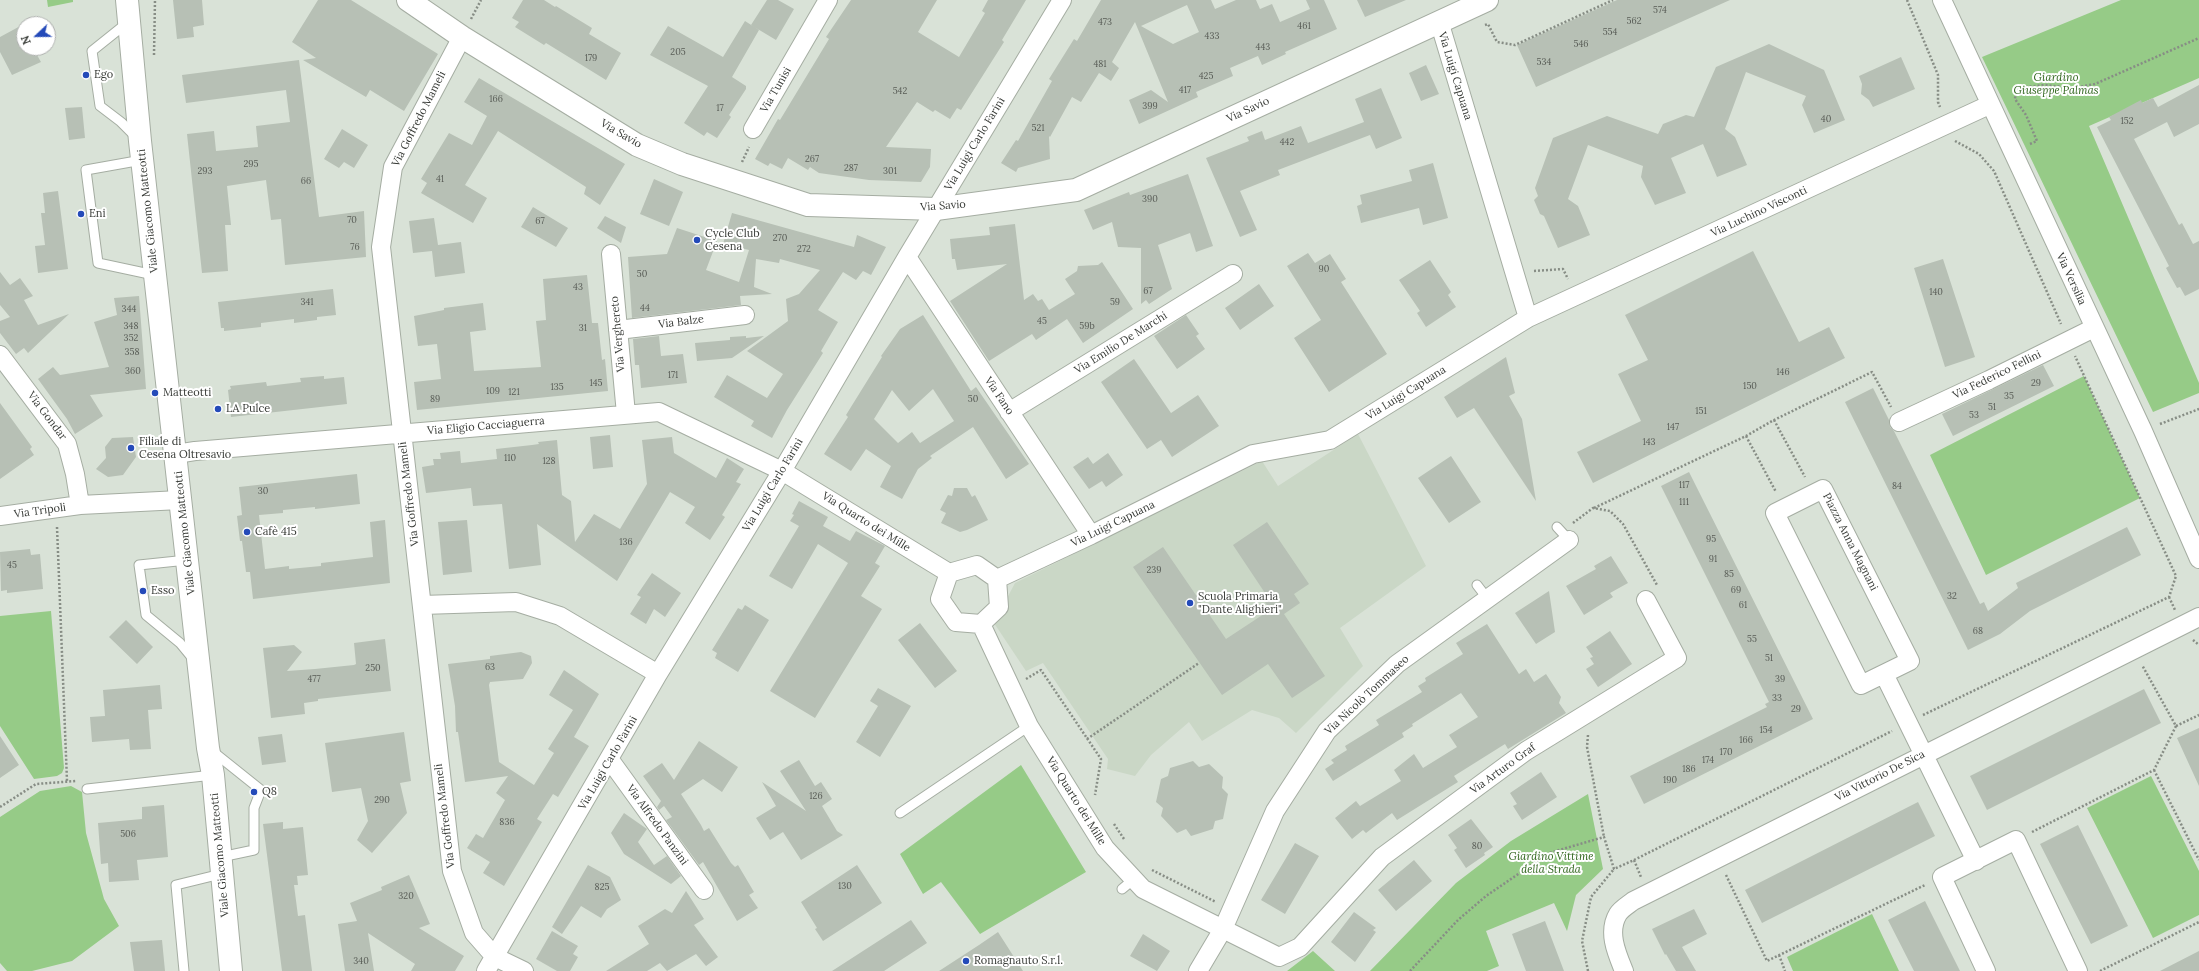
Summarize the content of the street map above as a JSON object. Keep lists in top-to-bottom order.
{
  "streets": {
    "street": [
      "Via Luigi Capuana",
      "Via Tunisi",
      "Via Savio",
      "Via Goffredo Mameli",
      "Via Luigi Carlo Farini",
      "Viale Giacomo Matteotti",
      "Via Luchino Visconti",
      "Via Versilia",
      "Via Balze",
      "Via Verghereto",
      "Via Emilio De Marchi",
      "Via Federico Fellini",
      "Via Fano",
      "Via Gondar",
      "Via Eligio Cacciaguerra",
      "Via Tripoli",
      "Via Quarto dei Mille",
      "Piazza Anna Magnani",
      "Via Nicolò Tommaseo",
      "Via Arturo Graf",
      "Via Vittorio De Sica",
      "Via Alfredo Panzini"
    ]
  },
  "crossings": [
    ["Via Luigi Capuana", "Via Savio"],
    ["Via Luigi Capuana", "Via Luchino Visconti"],
    ["Via Luigi Capuana", "Via Fano"],
    ["Via Luigi Capuana", "Via Quarto dei Mille"],
    ["Via Savio", "Via Goffredo Mameli"],
    ["Via Savio", "Via Luigi Carlo Farini"],
    ["Via Goffredo Mameli", "Via Luigi Carlo Farini"],
    ["Via Goffredo Mameli", "Via Eligio Cacciaguerra"],
    ["Via Luigi Carlo Farini", "Via Fano"],
    ["Via Luigi Carlo Farini", "Via Eligio Cacciaguerra"],
    ["Via Luigi Carlo Farini", "Via Quarto dei Mille"],
    ["Via Luigi Carlo Farini", "Via Alfredo Panzini"],
    ["Viale Giacomo Matteotti", "Via Eligio Cacciaguerra"],
    ["Via Luchino Visconti", "Via Versilia"],
    ["Via Versilia", "Via Federico Fellini"],
    ["Via Balze", "Via Verghereto"],
    ["Via Verghereto", "Via Eligio Cacciaguerra"],
    ["Via Emilio De Marchi", "Via Fano"],
    ["Via Gondar", "Via Tripoli"],
    ["Via Eligio Cacciaguerra", "Via Quarto dei Mille"],
    ["Via Quarto dei Mille", "Via Nicolò Tommaseo"],
    ["Via Quarto dei Mille", "Via Arturo Graf"]
  ],
  "parks": ["Giardino Giuseppe Palmas", "Giardino Vittime della Strada"],
  "places": [
    "Ego",
    "Eni",
    "Cycle Club Cesena",
    "Matteotti",
    "LA Pulce",
    "Filiale di Cesena Oltresavio",
    "Cafè 415",
    "Esso",
    "Scuola Primaria \"Dante Alighieri\"",
    "Q8",
    "Romagnauto S.r.l."
  ],
  "house_numbers": [
    "574",
    "562",
    "473",
    "461",
    "554",
    "433",
    "546",
    "443",
    "205",
    "179",
    "534",
    "481",
    "425",
    "417",
    "542",
    "166",
    "399",
    "17",
    "40",
    "152",
    "521",
    "442",
    "267",
    "295",
    "287",
    "293",
    "301",
    "41",
    "66",
    "390",
    "70",
    "67",
    "270",
    "76",
    "272",
    "90",
    "50",
    "43",
    "67",
    "140",
    "341",
    "59",
    "44",
    "344",
    "45",
    "348",
    "59b",
    "31",
    "352",
    "358",
    "360",
    "146",
    "171",
    "145",
    "29",
    "150",
    "135",
    "109",
    "121",
    "35",
    "89",
    "50",
    "51",
    "151",
    "53",
    "147",
    "143",
    "110",
    "128",
    "117",
    "84",
    "30",
    "111",
    "95",
    "136",
    "91",
    "45",
    "239",
    "85",
    "69",
    "32",
    "61",
    "68",
    "55",
    "51",
    "63",
    "250",
    "477",
    "39",
    "33",
    "29",
    "154",
    "166",
    "170",
    "174",
    "186",
    "190",
    "126",
    "290",
    "836",
    "506",
    "80",
    "130",
    "825",
    "320",
    "340"
  ],
  "north": "left"
}
